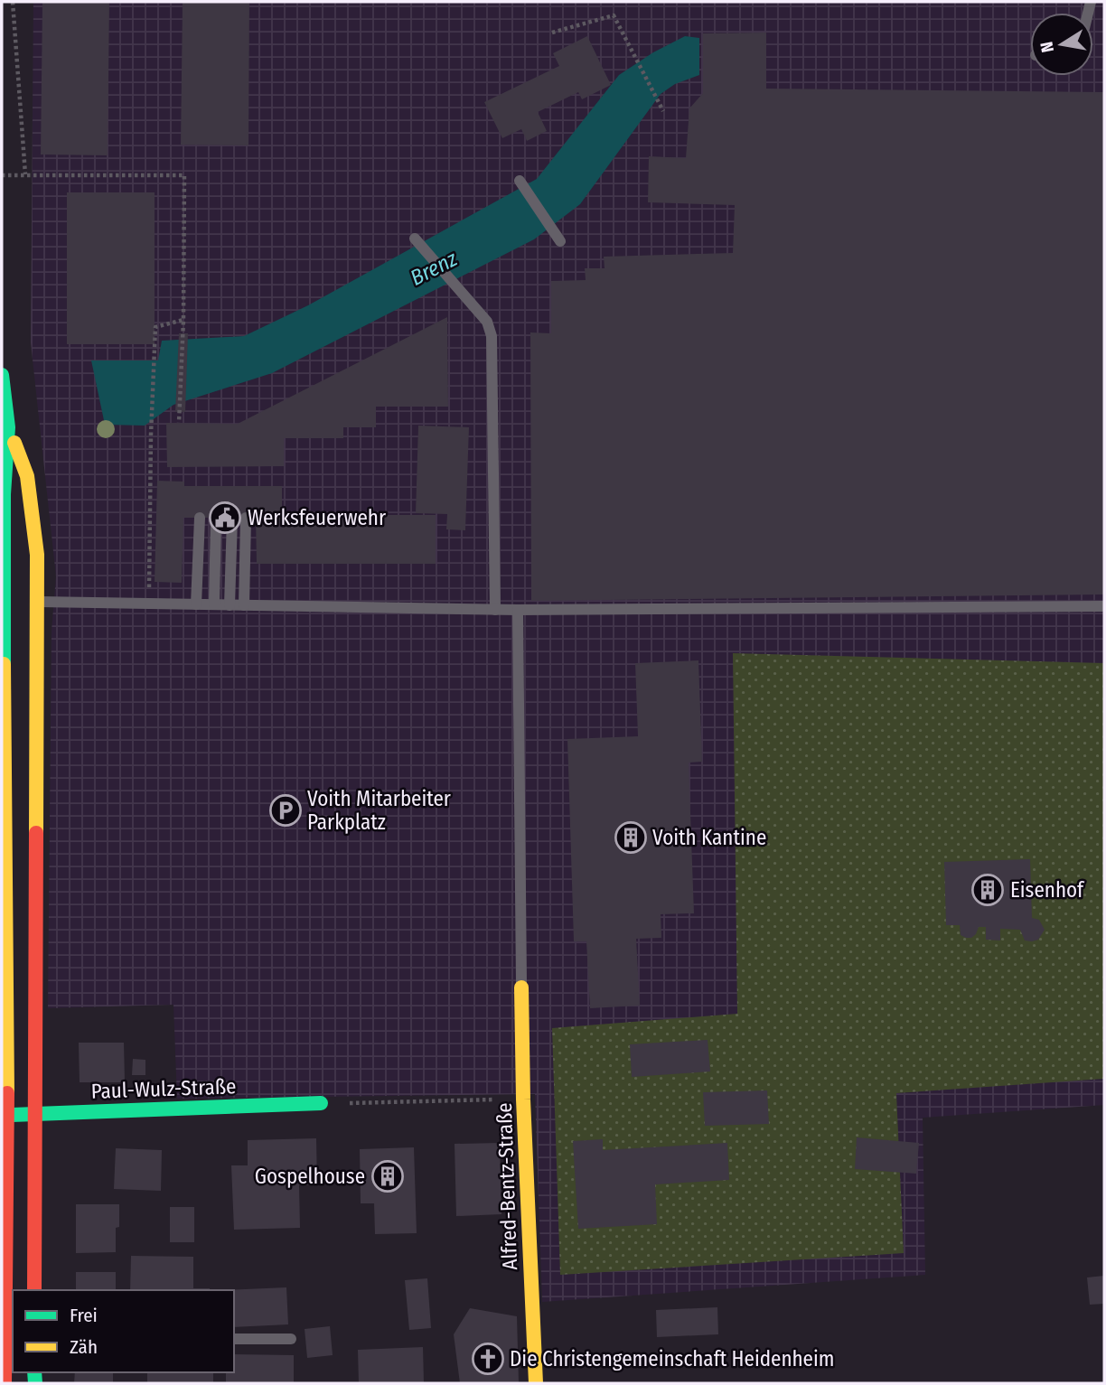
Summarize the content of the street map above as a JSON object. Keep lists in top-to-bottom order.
{
  "streets": {
    "main road": ["Paul-Wulz-Straße", "Alfred-Bentz-Straße"]
  },
  "water": ["Brenz"],
  "places": {
    "public building": ["Werksfeuerwehr"],
    "parking": ["Voith Mitarbeiter Parkplatz"],
    "building": ["Voith Kantine", "Eisenhof", "Gospelhouse"],
    "church": ["Die Christengemeinschaft Heidenheim"]
  },
  "legend": ["Frei", "Zäh"],
  "north": "left"
}
